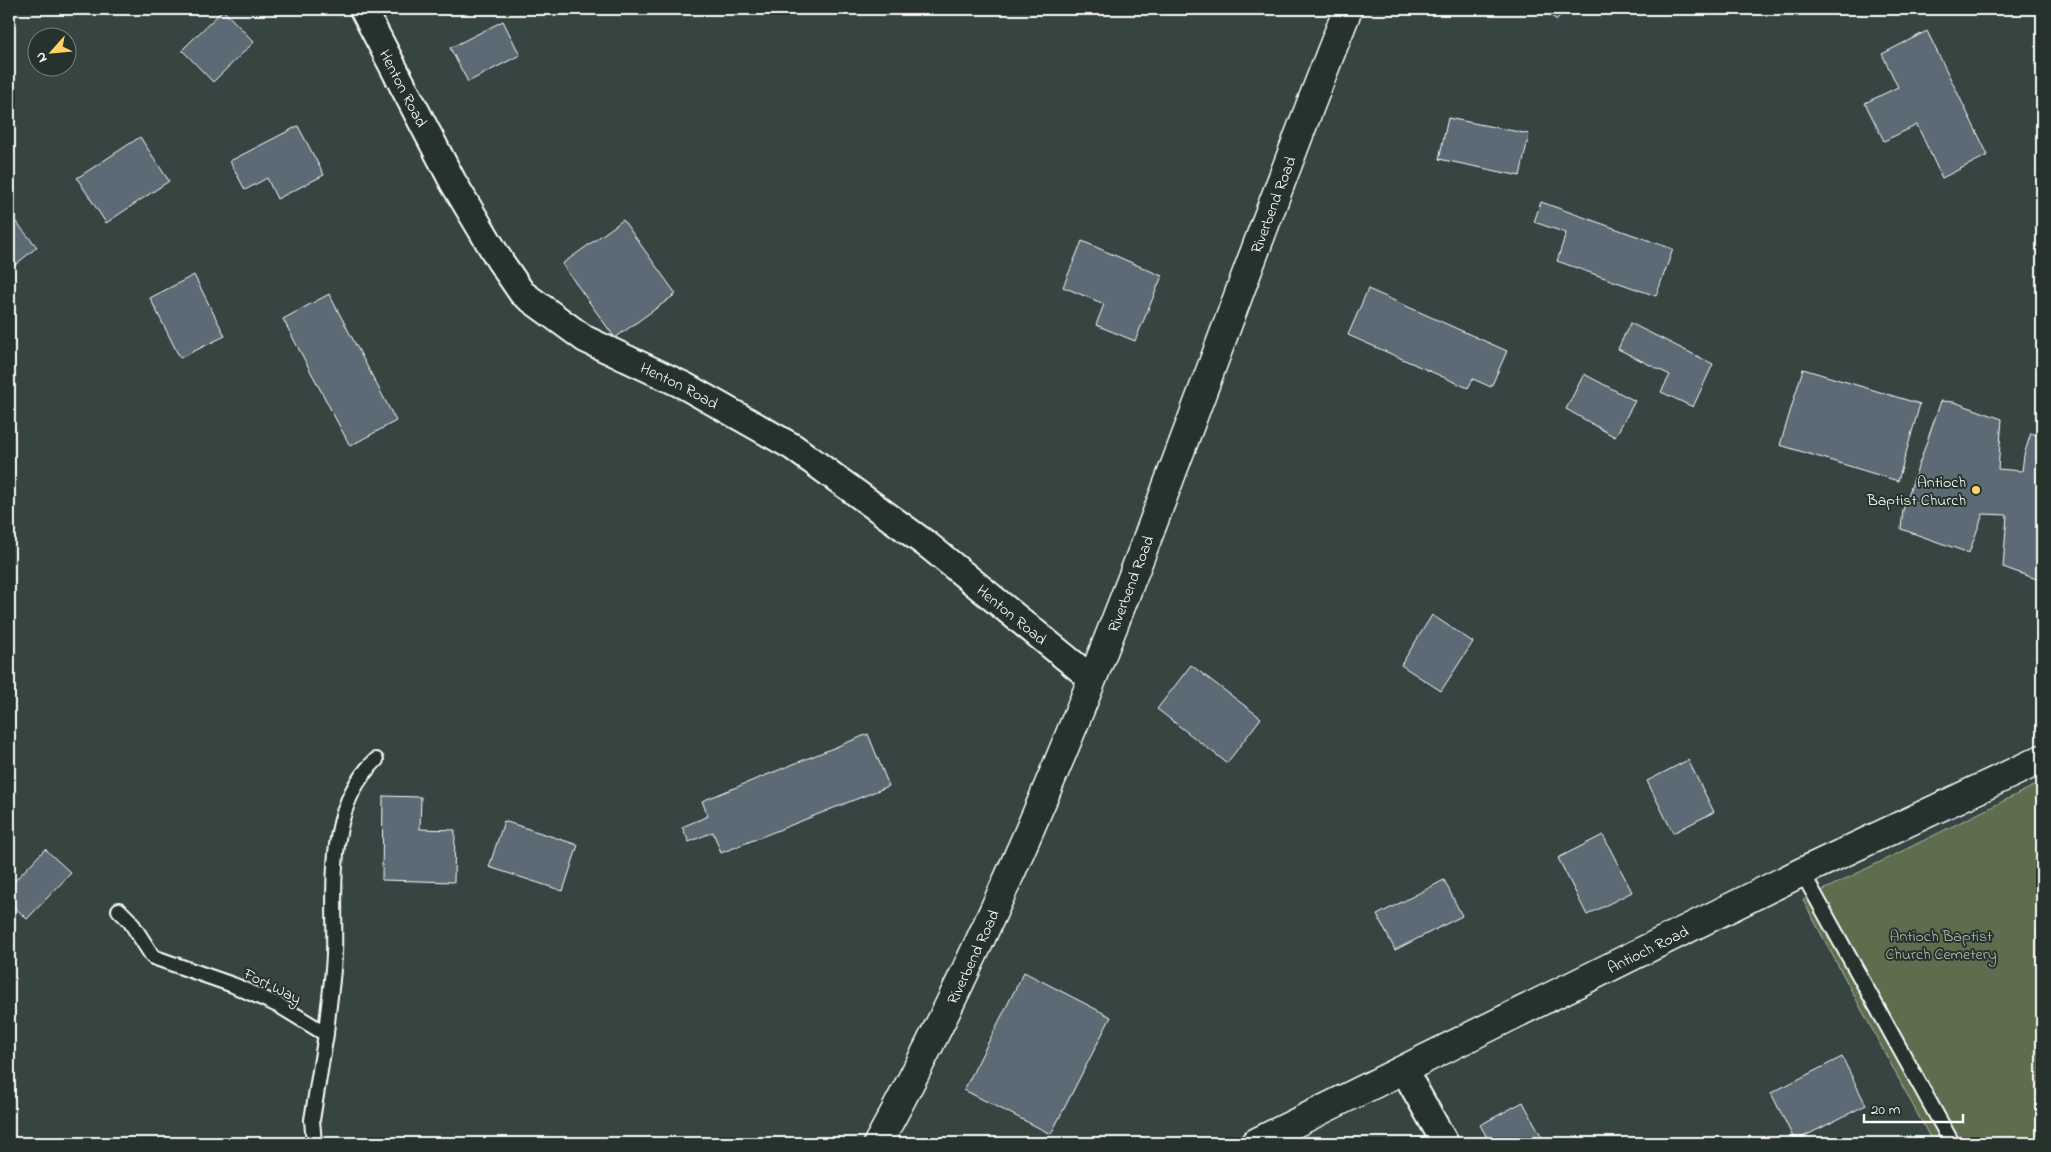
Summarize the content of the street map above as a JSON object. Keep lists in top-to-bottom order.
{
  "streets": {
    "street": ["Henton Road", "Riverbend Road", "Antioch Road"],
    "lane": ["Fort Way"]
  },
  "crossings": [
    ["Henton Road", "Riverbend Road"]
  ],
  "parks": ["Antioch Baptist Church Cemetery"],
  "places": ["Antioch Baptist Church"],
  "scale_bar": "20 m",
  "north": "bottom left"
}
